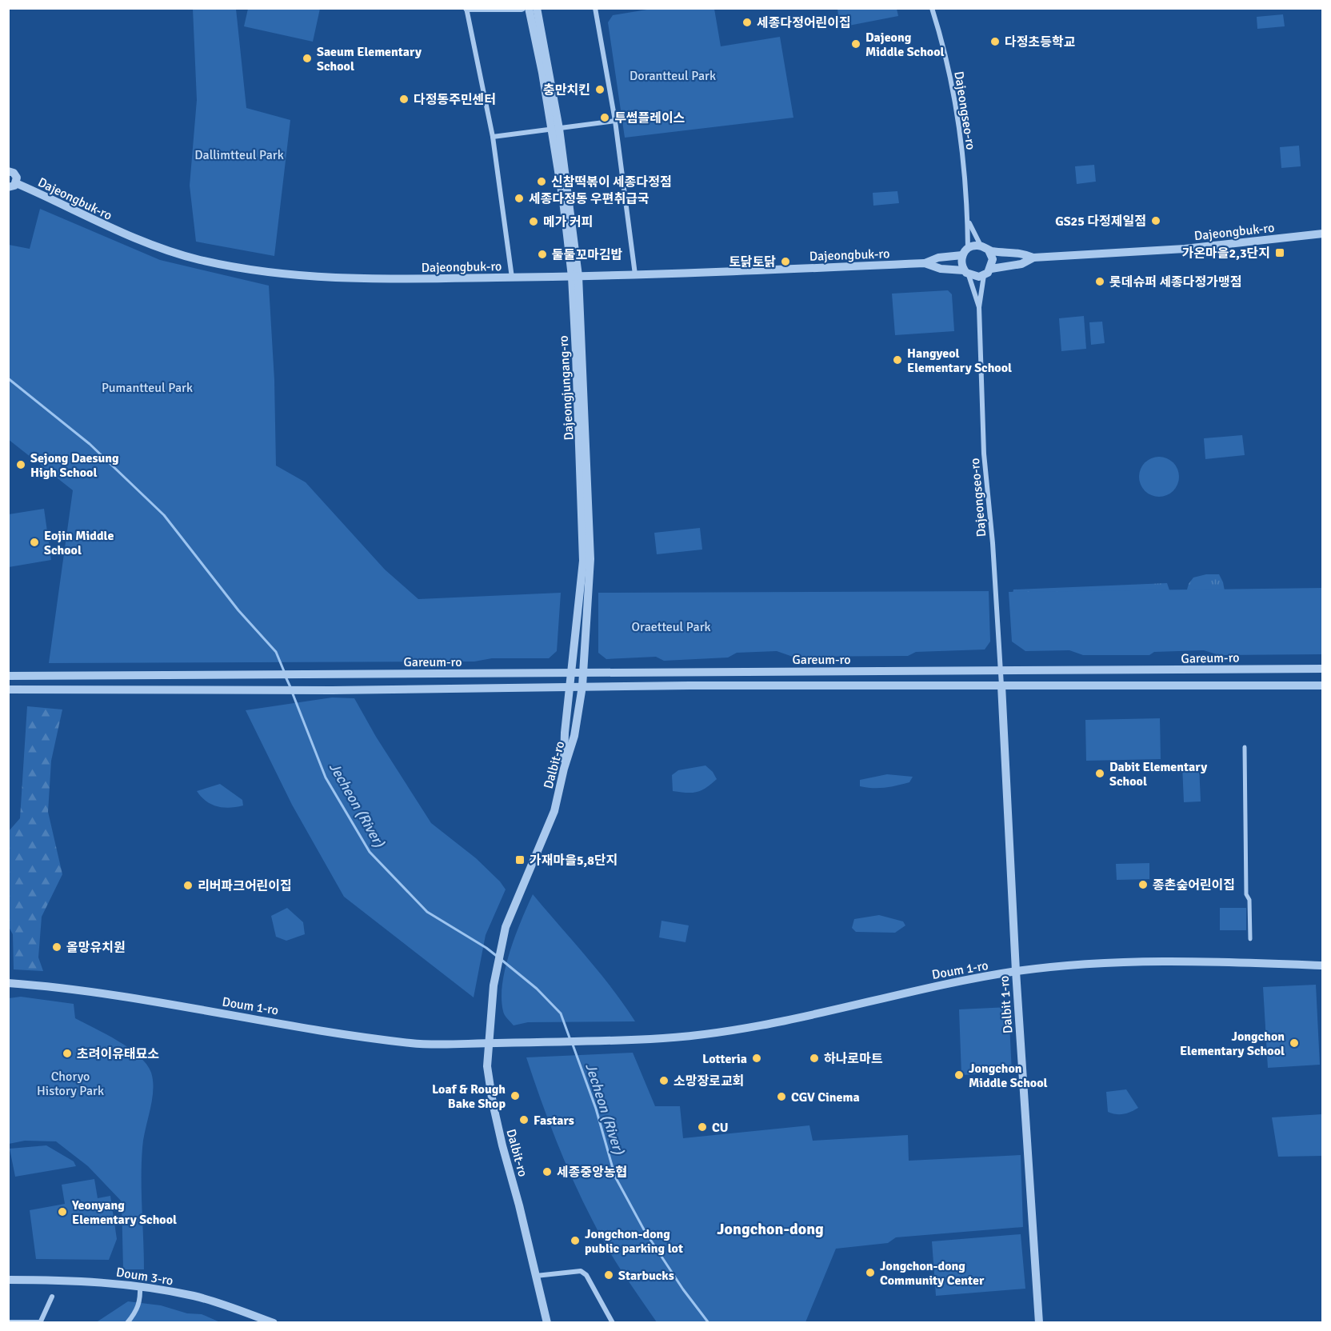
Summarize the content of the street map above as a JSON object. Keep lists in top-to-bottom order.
{
  "streets": {
    "street": [
      "Dajeongseo-ro",
      "Dajeongbuk-ro",
      "Dajeongjungang-ro",
      "Gareum-ro",
      "Dalbit-ro",
      "Doum 1-ro",
      "Dalbit 1-ro",
      "Doum 3-ro"
    ]
  },
  "crossings": [
    ["Dajeongseo-ro", "Gareum-ro"],
    ["Dajeongseo-ro", "Dalbit 1-ro"],
    ["Dajeongbuk-ro", "Dajeongjungang-ro"],
    ["Dajeongjungang-ro", "Gareum-ro"],
    ["Dajeongjungang-ro", "Dalbit-ro"],
    ["Gareum-ro", "Dalbit-ro"],
    ["Gareum-ro", "Dalbit 1-ro"],
    ["Dalbit-ro", "Doum 1-ro"],
    ["Doum 1-ro", "Dalbit 1-ro"]
  ],
  "districts": ["Jongchon-dong"],
  "water": ["Jecheon (River)"],
  "parks": [
    "Dorantteul Park",
    "Dallimtteul Park",
    "Pumantteul Park",
    "Oraetteul Park",
    "Choryo History Park"
  ],
  "places": {
    "other": [
      "세종다정어린이집",
      "다정초등학교",
      "Dajeong Middle School",
      "Saeum Elementary School",
      "충만치킨",
      "다정동주민센터",
      "투썸플레이스",
      "신참떡볶이 세종다정점",
      "세종다정동 우편취급국",
      "GS25 다정제일점",
      "메가 커피",
      "둘둘꼬마김밥",
      "토닭토닭",
      "롯데슈퍼 세종다정가맹점",
      "Hangyeol Elementary School",
      "Sejong Daesung High School",
      "Eojin Middle School",
      "Dabit Elementary School",
      "종촌숲어린이집",
      "리버파크어린이집",
      "올망유치원",
      "Jongchon Elementary School",
      "초려이유태묘소",
      "Lotteria",
      "하나로마트",
      "Jongchon Middle School",
      "소망장로교회",
      "Loaf & Rough Bake Shop",
      "CGV Cinema",
      "Fastars",
      "CU",
      "세종중앙농협",
      "Yeonyang Elementary School",
      "Jongchon-dong public parking lot",
      "Jongchon-dong Community Center",
      "Starbucks"
    ],
    "transit": ["가온마을2,3단지", "가재마을5,8단지"]
  }
}
